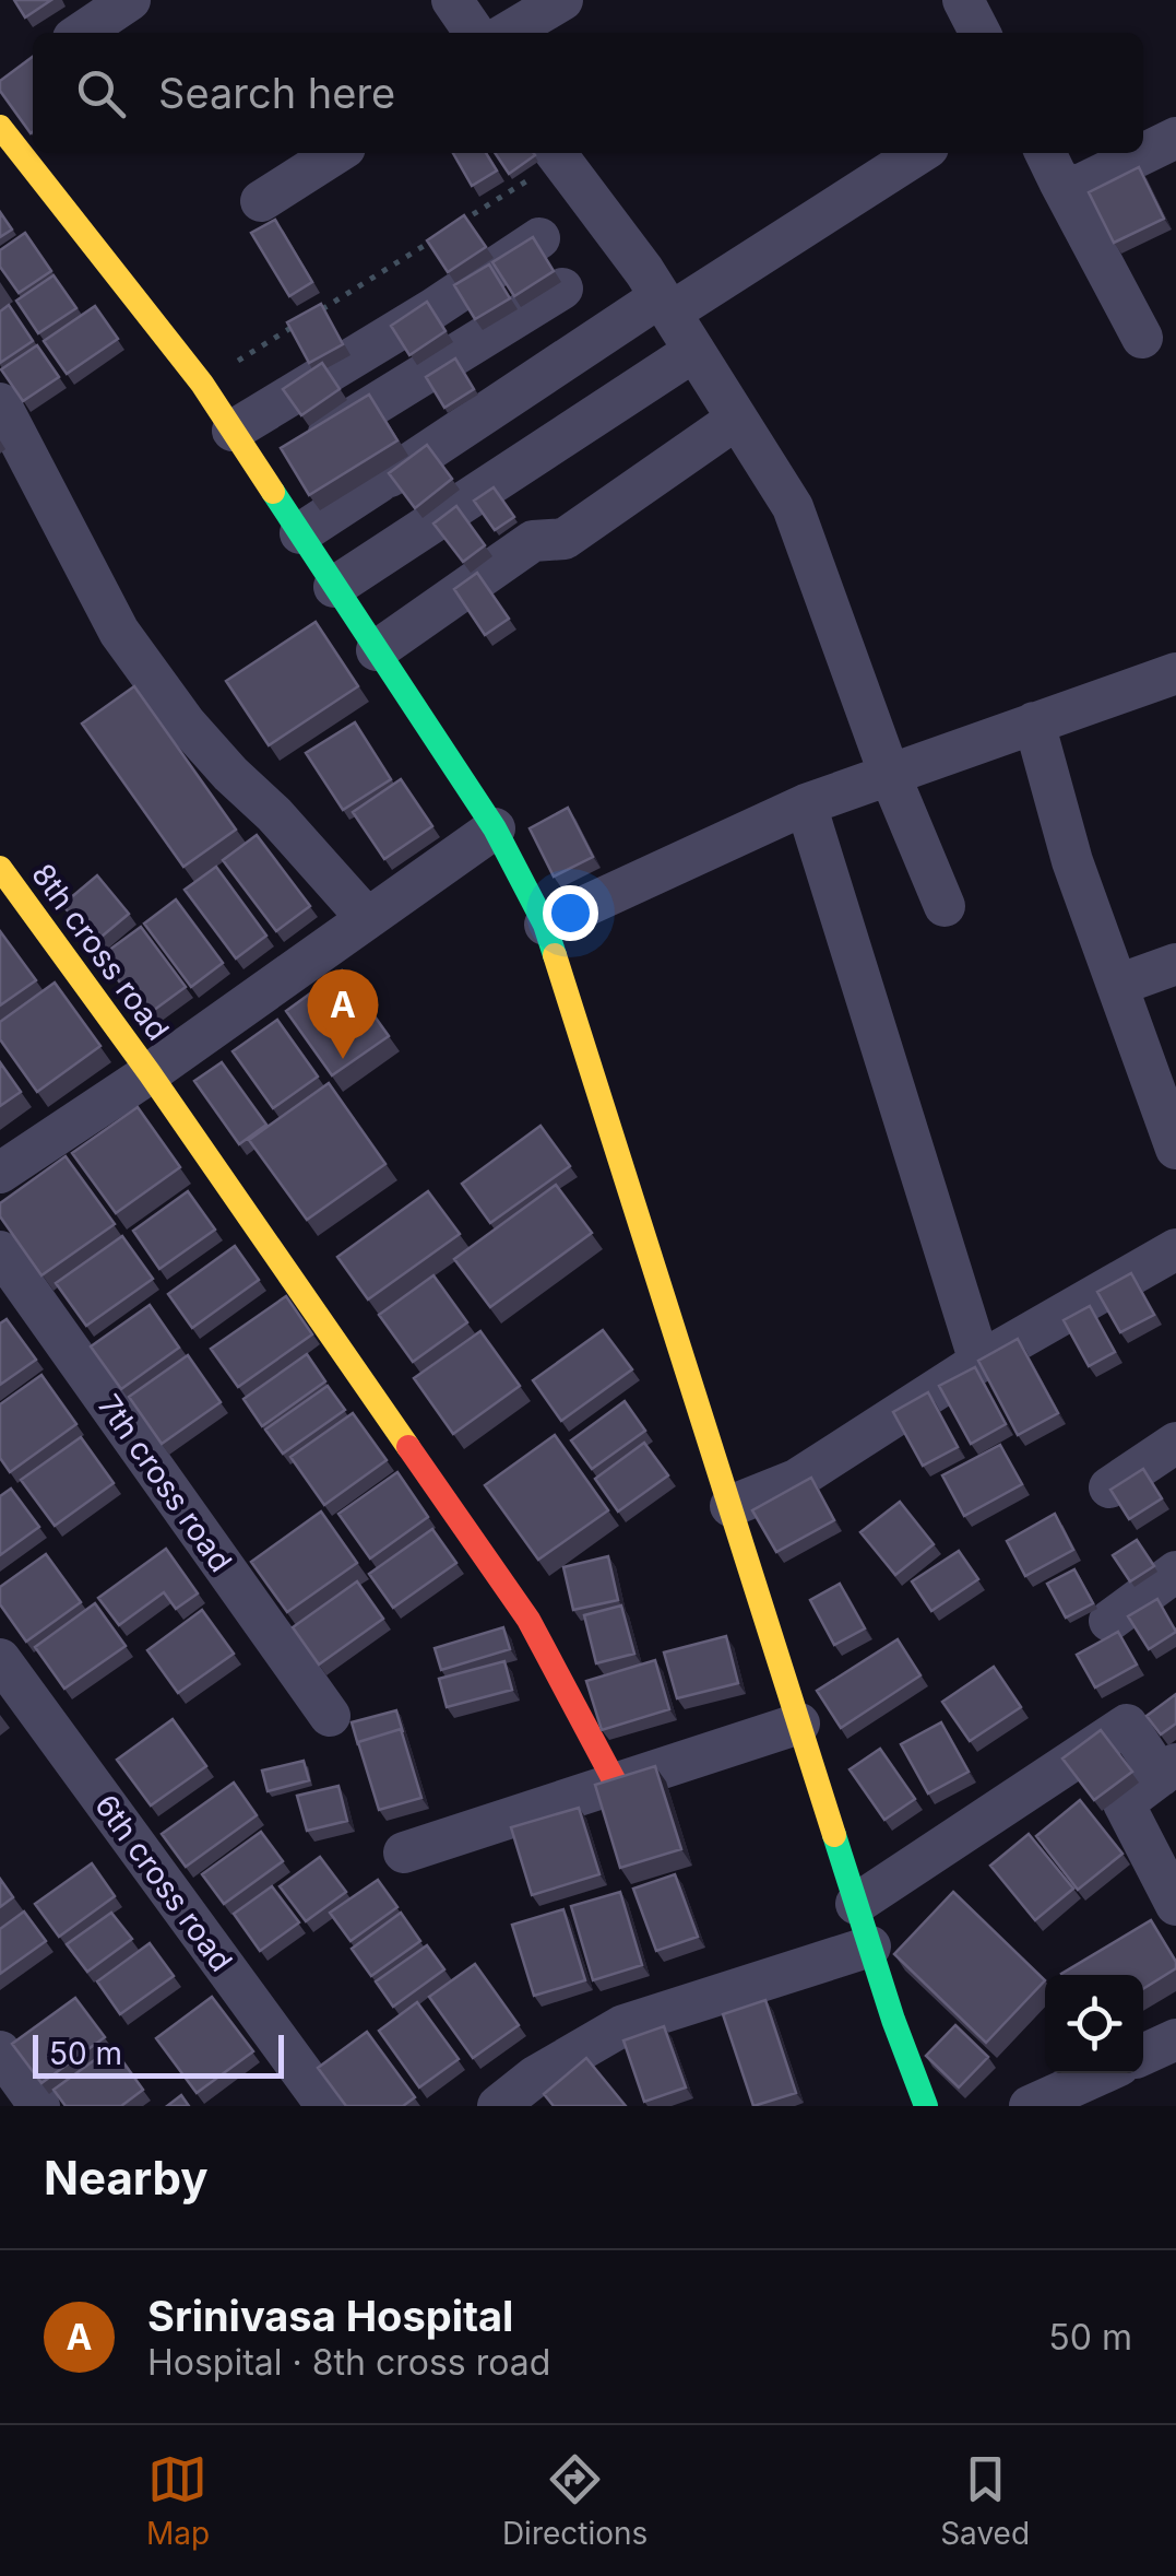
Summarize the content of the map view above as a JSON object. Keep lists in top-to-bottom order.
{
  "streets": {
    "street": ["8th cross road", "7th cross road", "6th cross road"]
  },
  "scale_bar": "50 m",
  "page": {
    "search": "Search here",
    "pins": "A",
    "scale": "50 m",
    "heading": "Nearby",
    "list": [
      {
        "mark": "A",
        "name": "Srinivasa Hospital",
        "note": "Hospital · 8th cross road",
        "value": "50 m"
      }
    ],
    "nav": ["Map", "Directions", "Saved"]
  }
}
